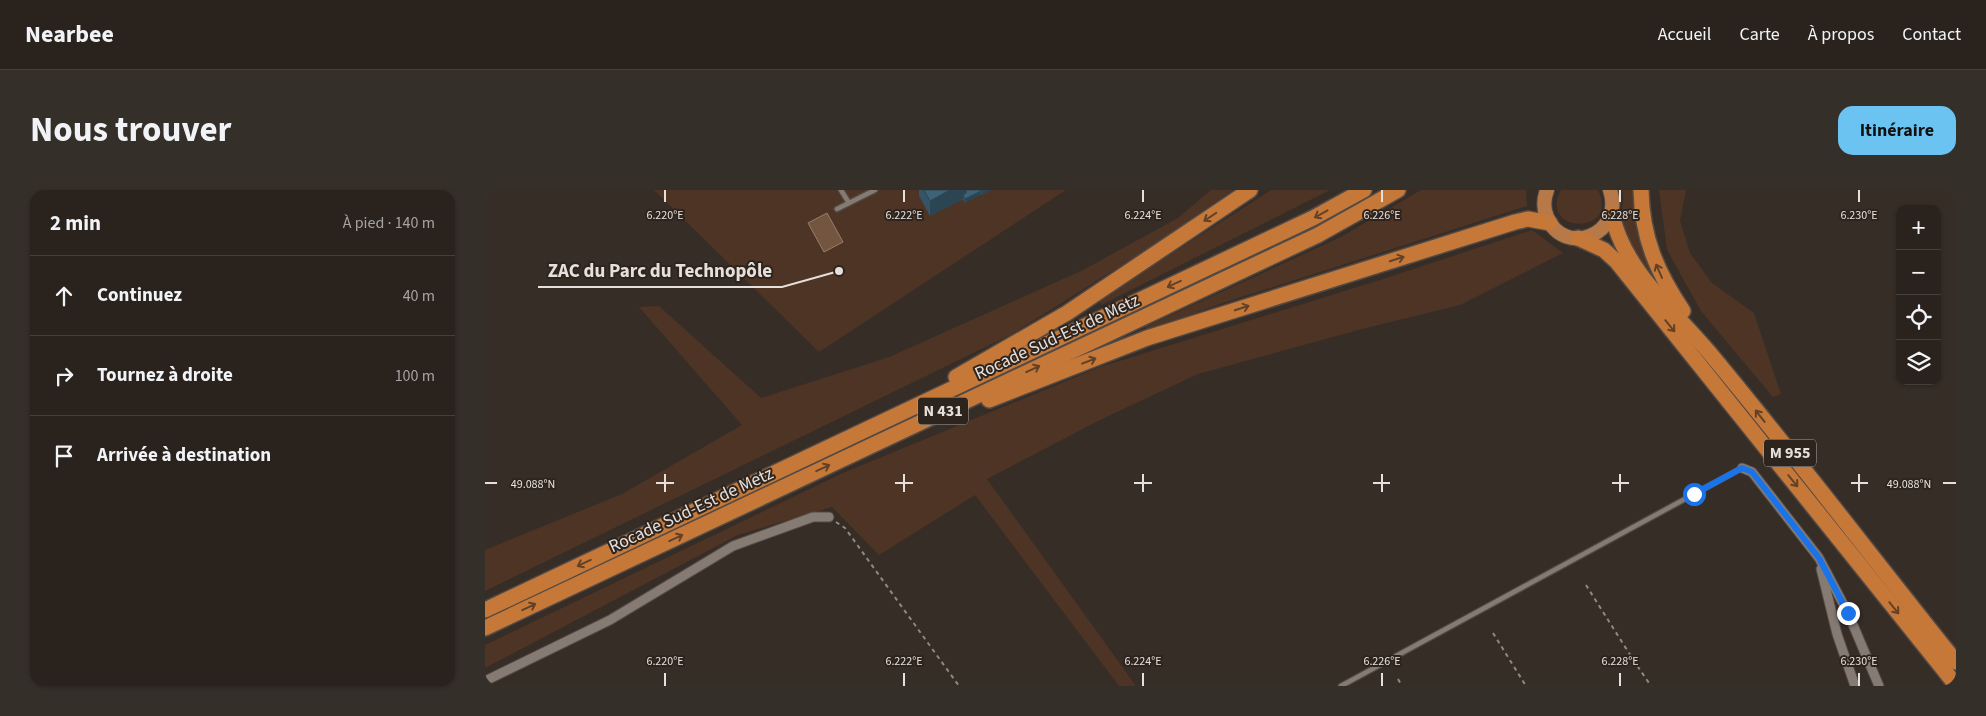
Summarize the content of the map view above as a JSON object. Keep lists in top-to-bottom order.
{
  "streets": {
    "highway": ["Rocade Sud-Est de Metz", "N 431", "M 955"]
  },
  "places": ["ZAC du Parc du Technopôle"],
  "page": {
    "header": "Nearbee",
    "nav": [
      "Accueil",
      "Carte",
      "À propos",
      "Contact"
    ],
    "title": "Nous trouver",
    "buttons": "Itinéraire",
    "heading": ["2 min", "À pied · 140 m"],
    "map_buttons": ["+", "−"],
    "list": [
      ["Continuez", "40 m"],
      ["Tournez à droite", "100 m"],
      "Arrivée à destination"
    ]
  },
  "coordinates": [
    "6.220°E",
    "6.222°E",
    "6.224°E",
    "6.226°E",
    "6.228°E",
    "6.230°E",
    "49.088°N"
  ]
}
